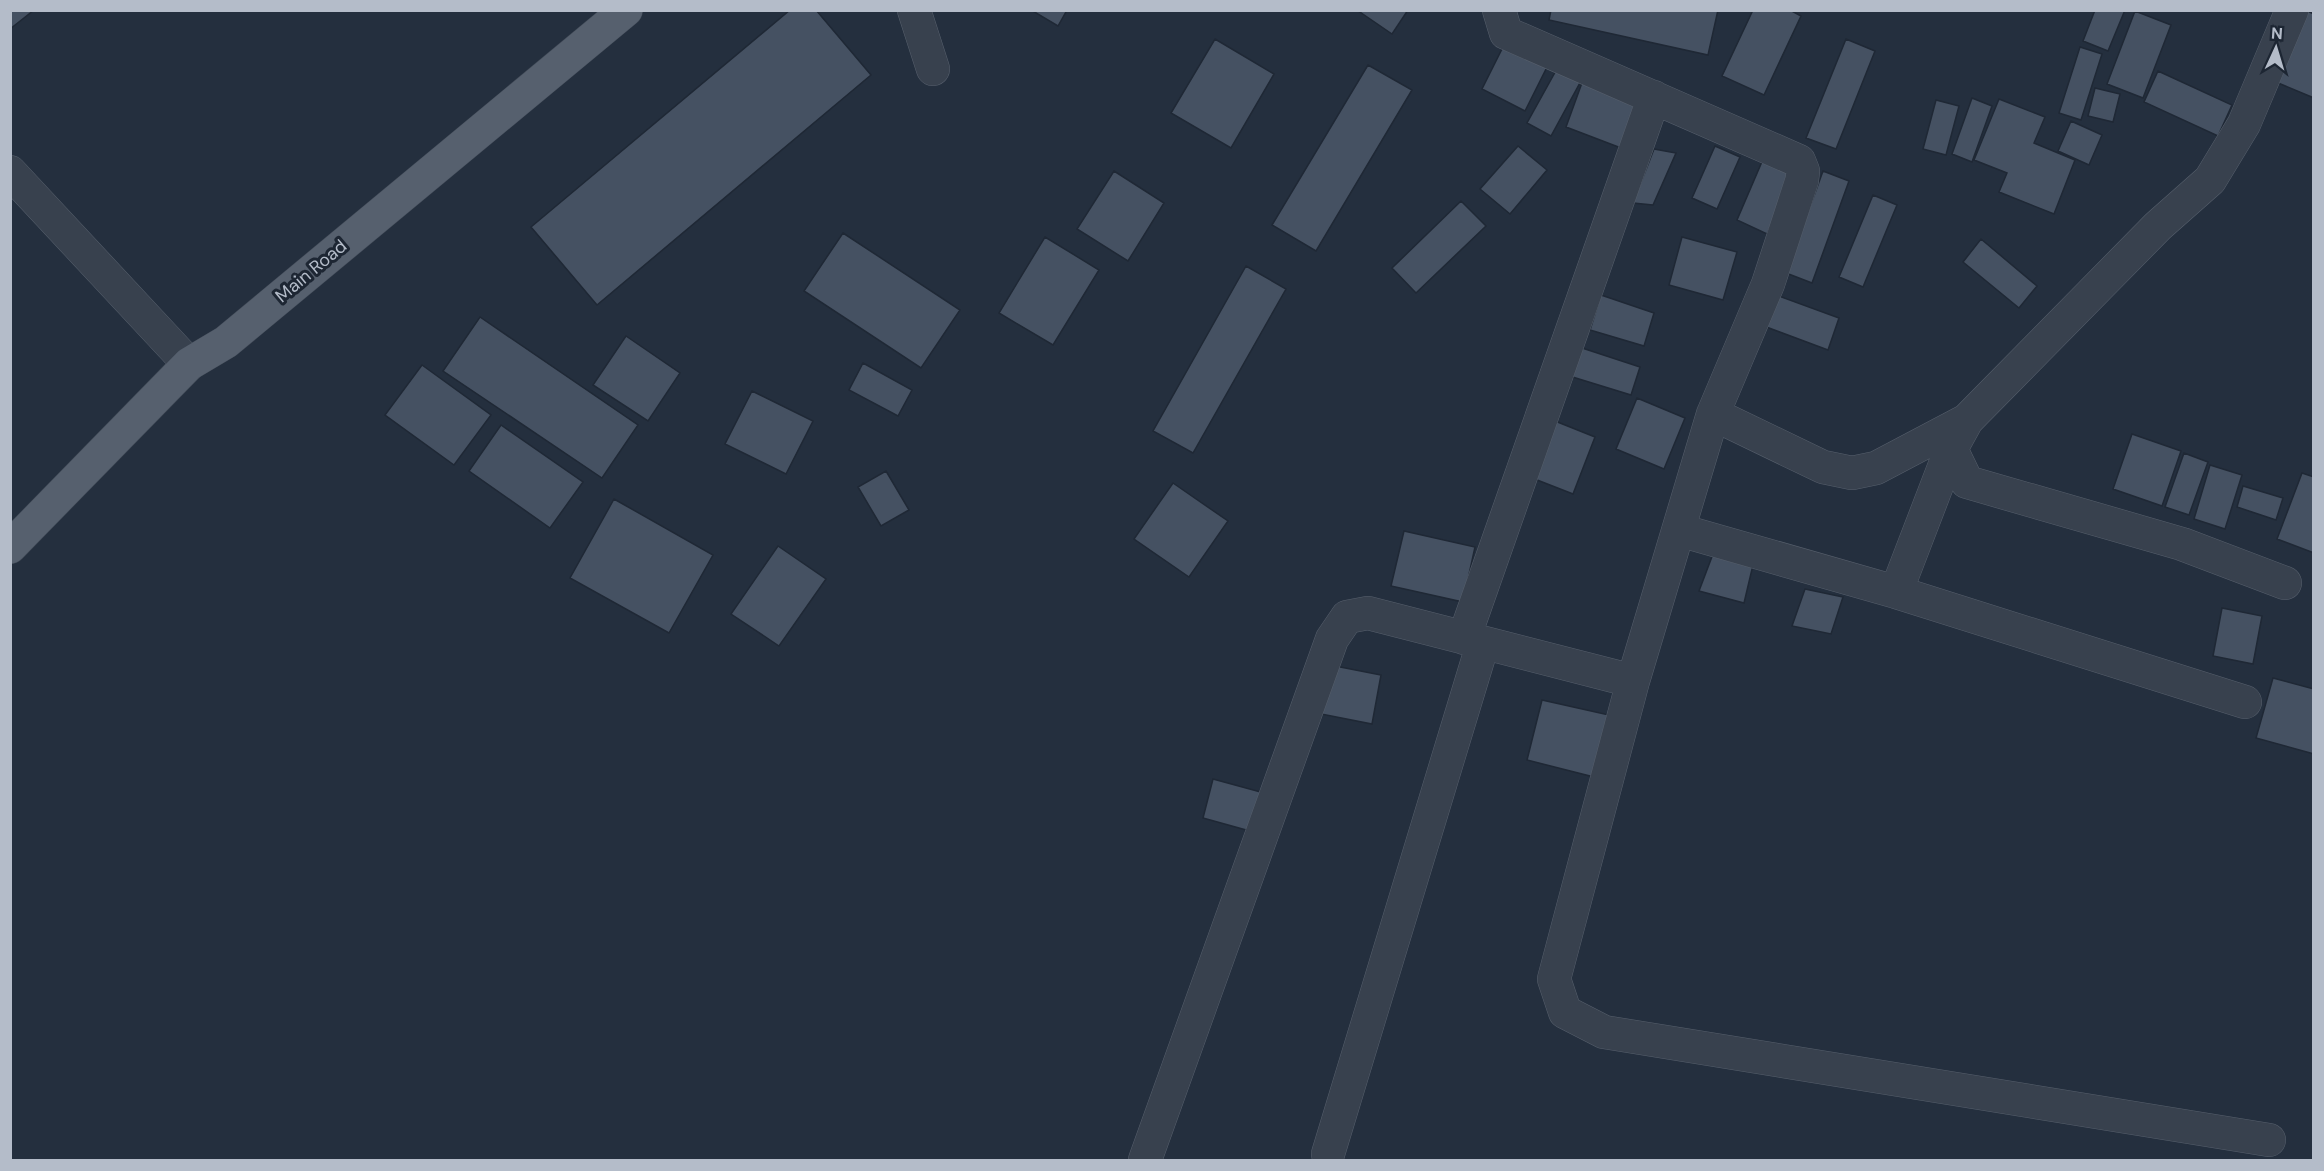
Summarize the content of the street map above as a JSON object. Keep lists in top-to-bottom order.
{
  "streets": {
    "main road": ["Main Road"]
  },
  "north": "top"
}
